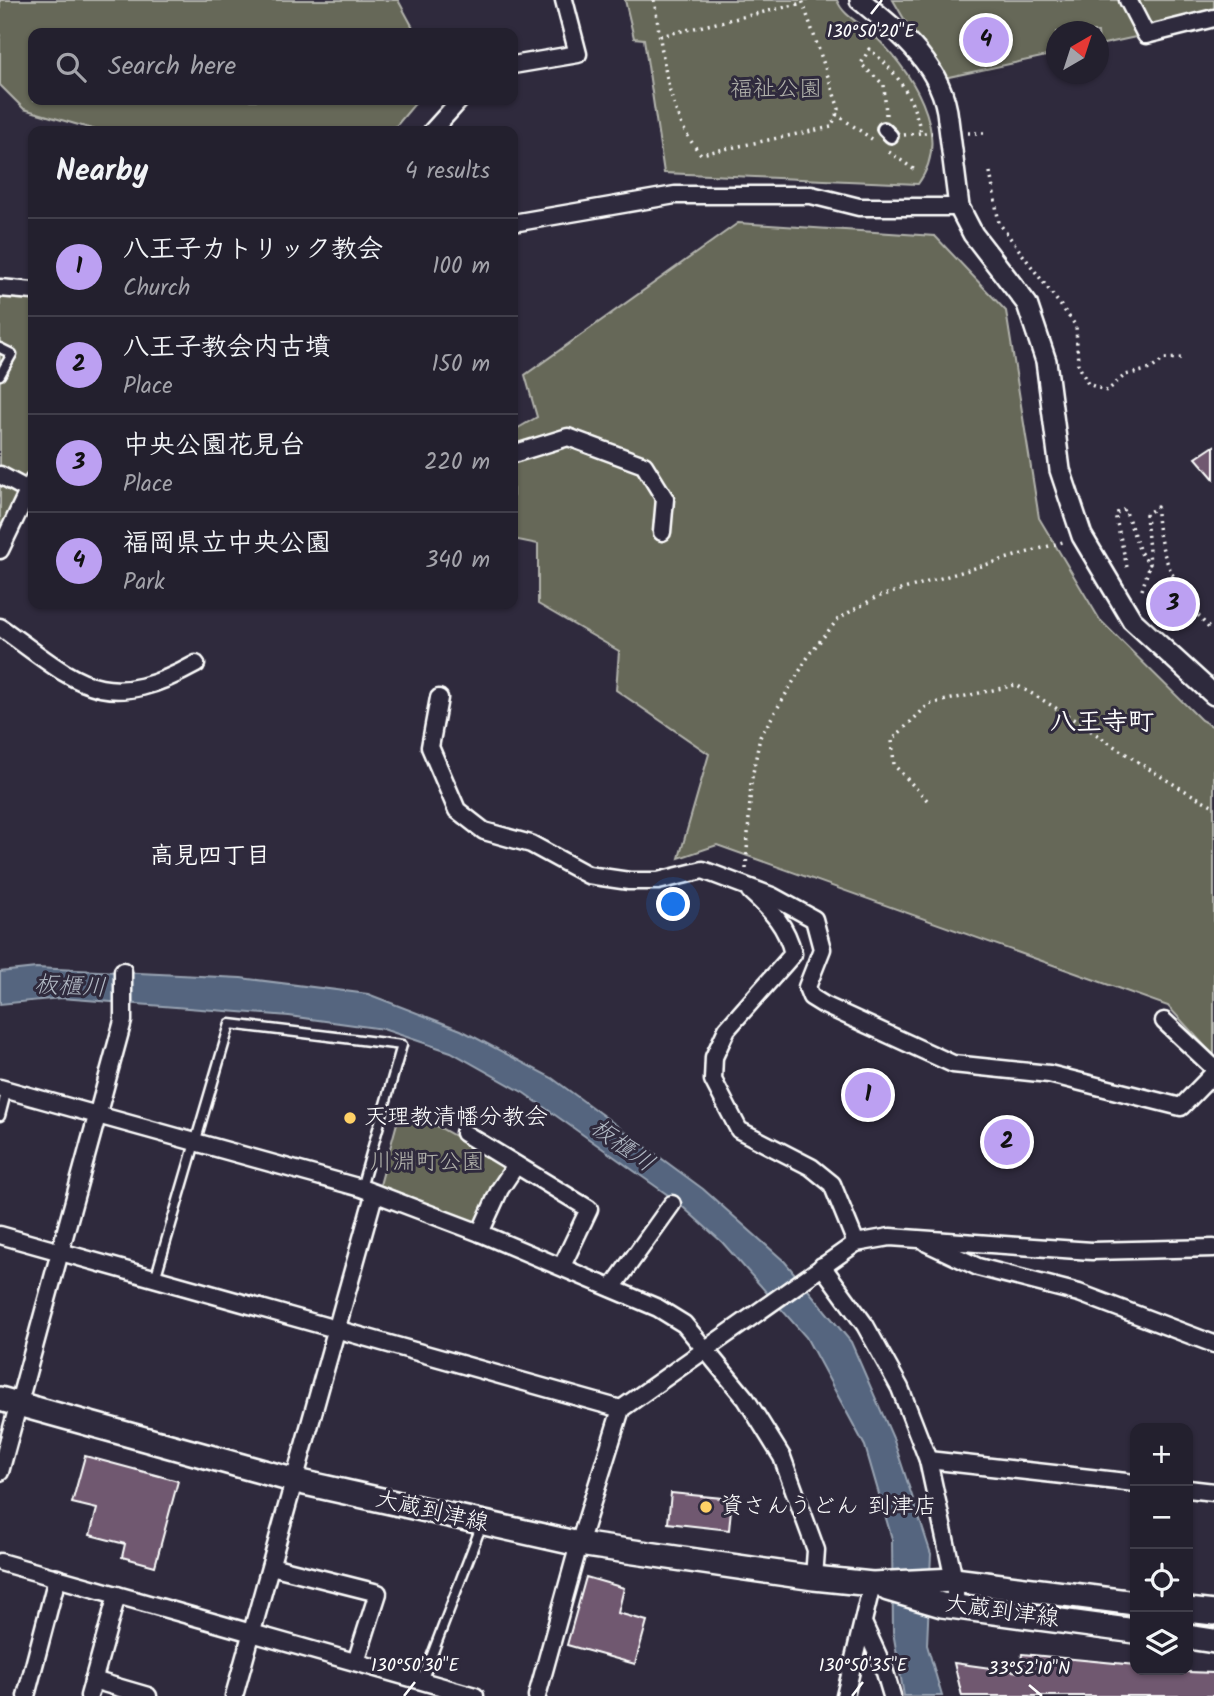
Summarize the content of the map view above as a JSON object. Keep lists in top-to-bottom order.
{
  "streets": {
    "main road": ["大蔵到津線"]
  },
  "districts": ["八王寺町", "高見四丁目"],
  "water": ["板櫃川"],
  "parks": ["福祉公園", "川淵町公園"],
  "places": ["天理教清幡分教会", "資さんうどん 到津店"],
  "north": "top right",
  "page": {
    "pins": [
      "4",
      "3",
      "1",
      "2"
    ],
    "search": "Search here",
    "heading": ["Nearby", "4 results"],
    "list": [
      {
        "mark": "1",
        "name": "八王子カトリック教会",
        "note": "Church",
        "value": "100 m"
      },
      {
        "mark": "2",
        "name": "八王子教会内古墳",
        "note": "Place",
        "value": "150 m"
      },
      {
        "mark": "3",
        "name": "中央公園花見台",
        "note": "Place",
        "value": "220 m"
      },
      {
        "mark": "4",
        "name": "福岡県立中央公園",
        "note": "Park",
        "value": "340 m"
      }
    ],
    "map_buttons": ["+", "−"]
  },
  "coordinates": [
    "130°50'20\"E",
    "130°50'30\"E",
    "130°50'35\"E",
    "33°52'10\"N"
  ]
}
